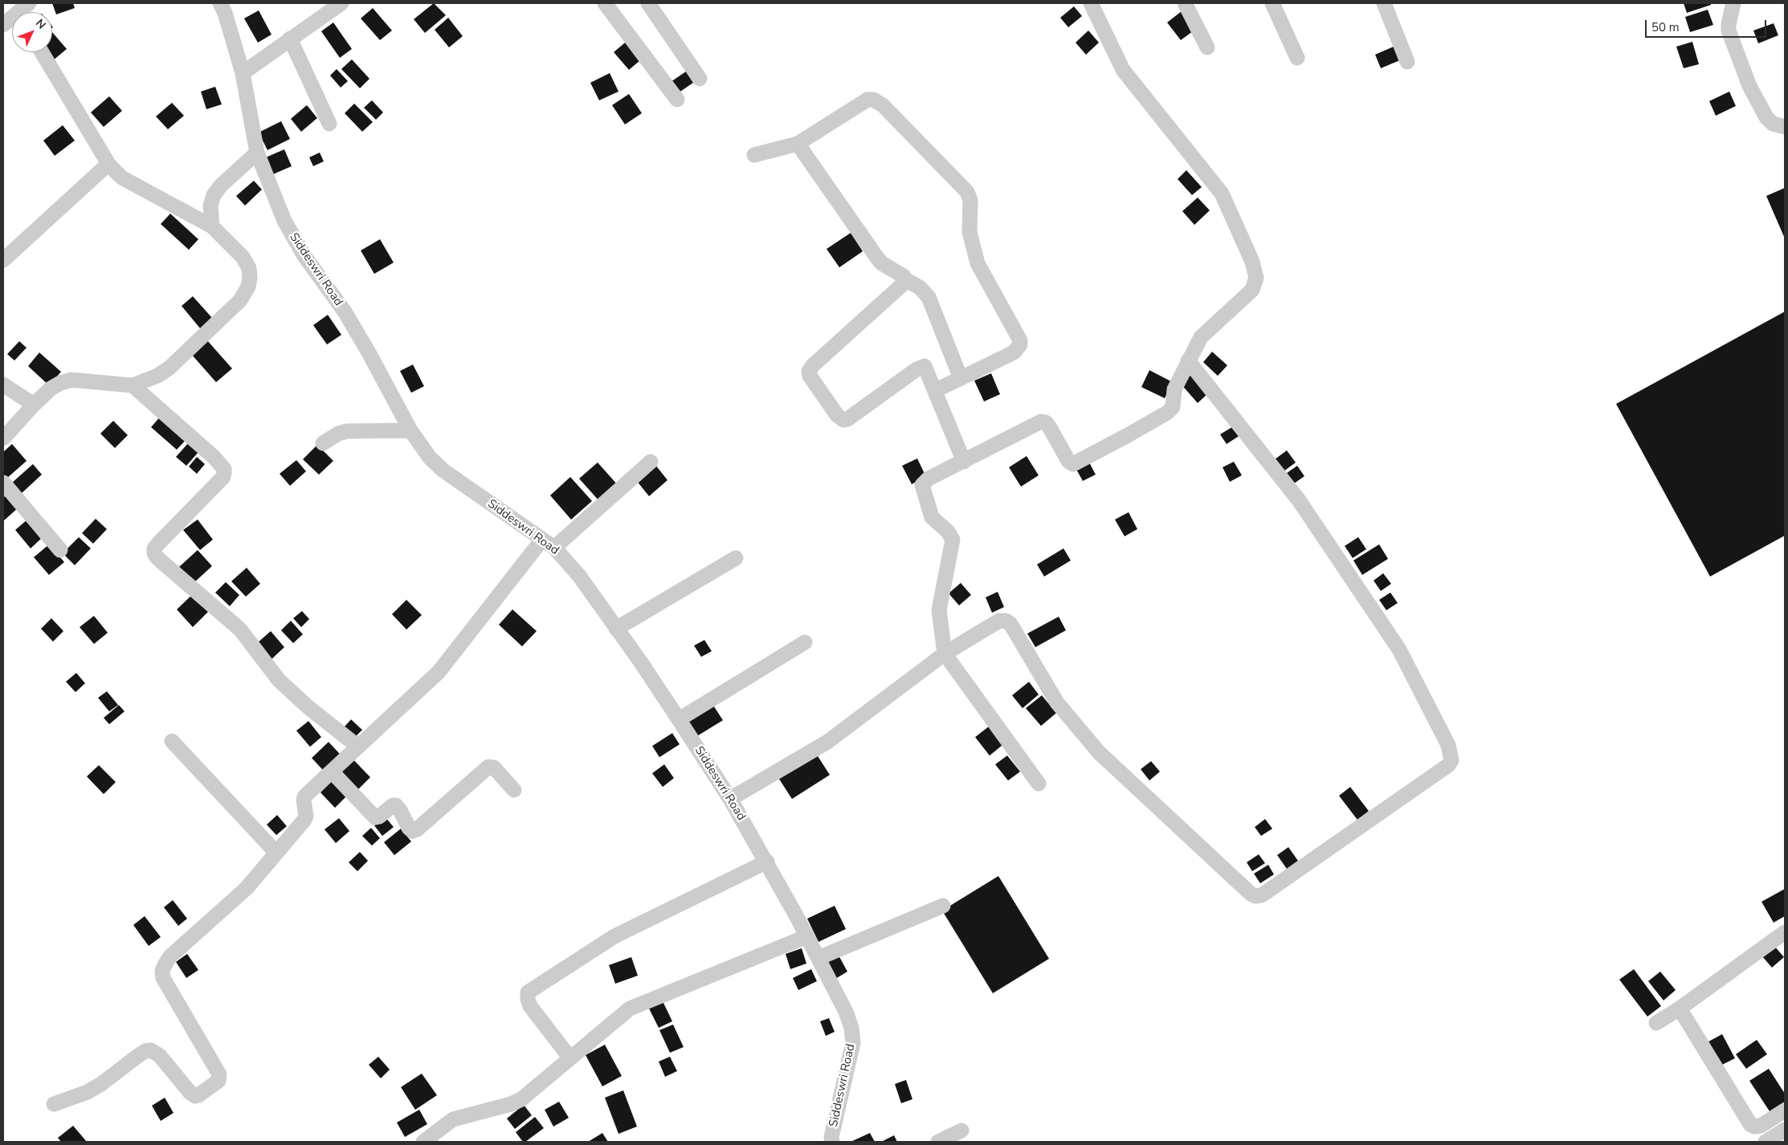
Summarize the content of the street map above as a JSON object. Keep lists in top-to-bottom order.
{
  "streets": {
    "street": ["Siddeswri Road"]
  },
  "scale_bar": "50 m",
  "north": "top right"
}
